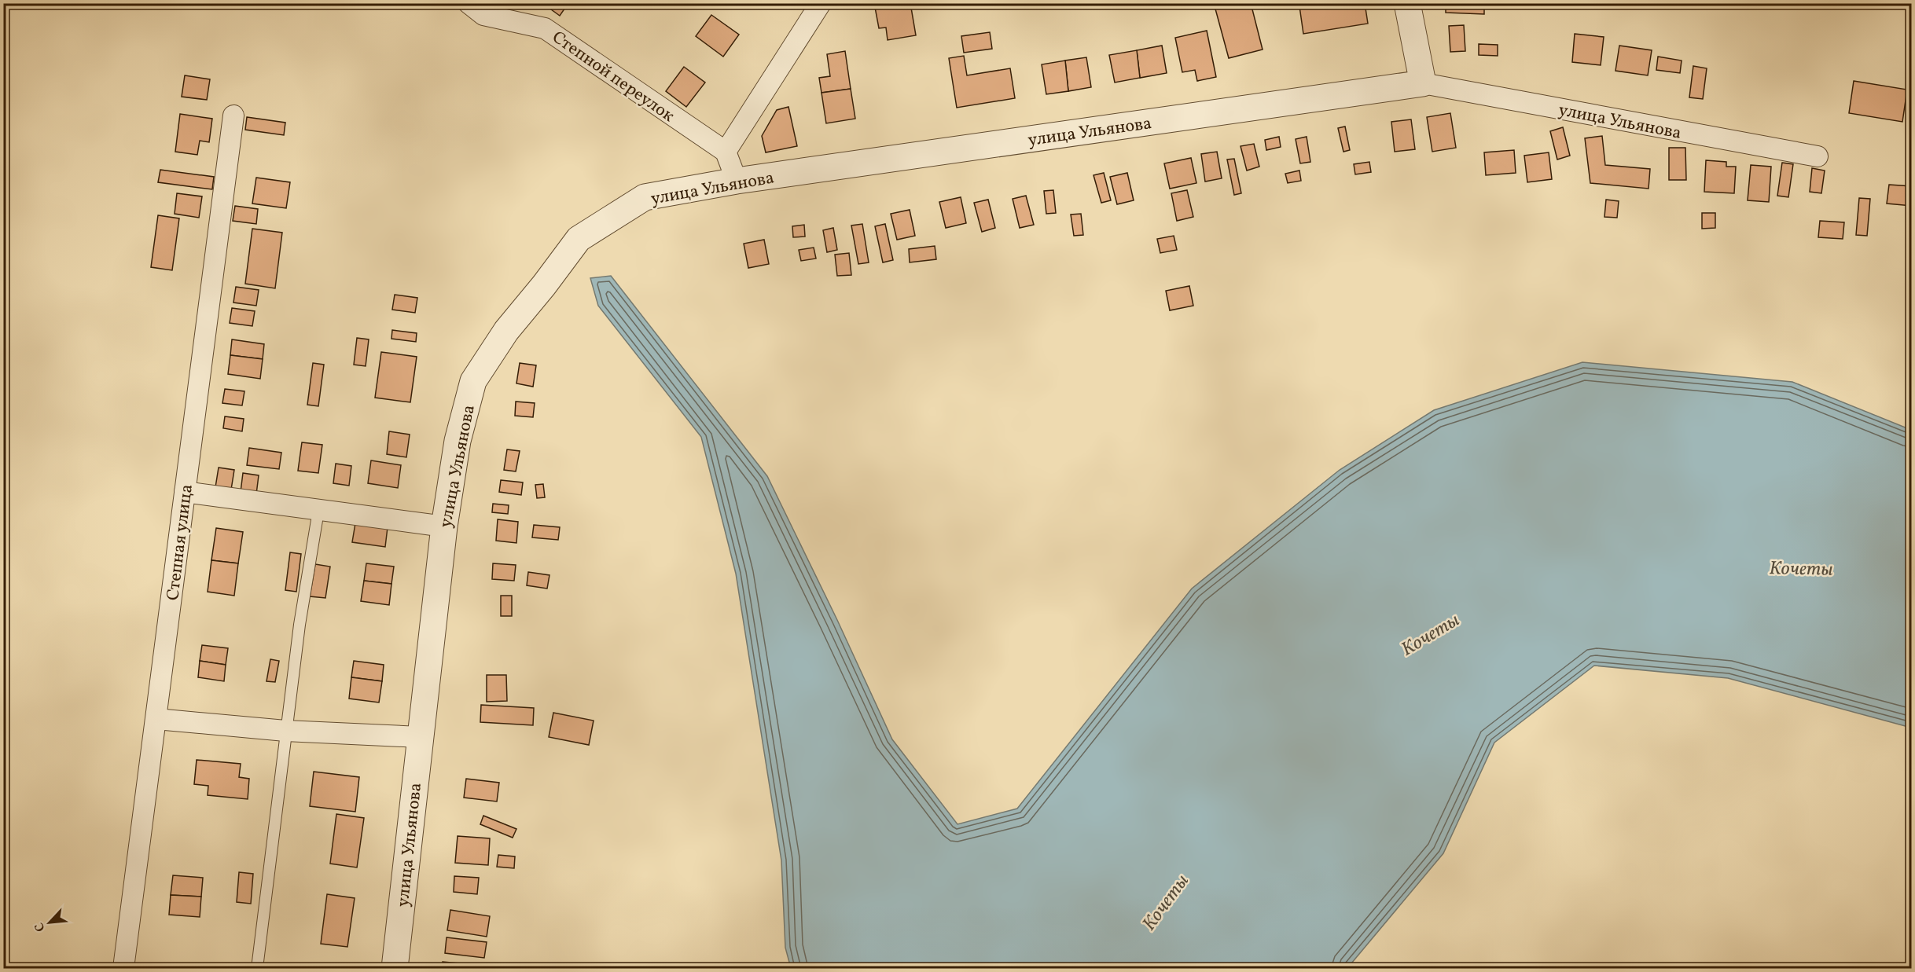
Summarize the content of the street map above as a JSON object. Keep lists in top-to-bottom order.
{
  "streets": {
    "street": ["Степной переулок", "улица Ульянова", "Степная улица"]
  },
  "water": ["Кочеты"],
  "north": "bottom left"
}
